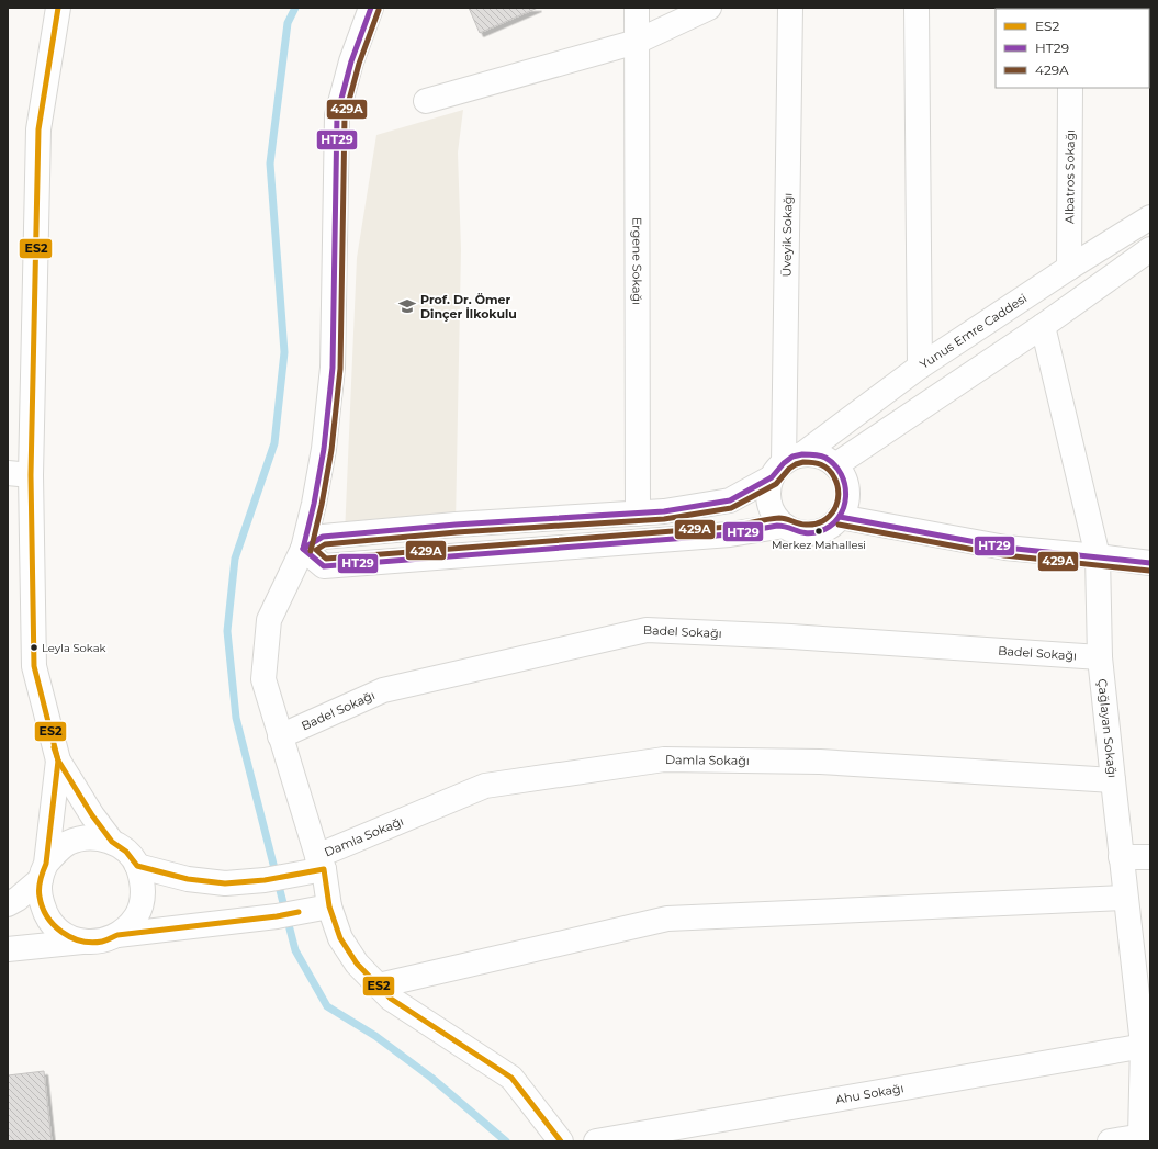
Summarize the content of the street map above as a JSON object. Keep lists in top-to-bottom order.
{
  "streets": {
    "street": [
      "Albatros Sokağı",
      "Üveyik Sokağı",
      "Ergene Sokağı",
      "Yunus Emre Caddesi",
      "Badel Sokağı",
      "Çağlayan Sokağı",
      "Damla Sokağı",
      "Ahu Sokağı"
    ]
  },
  "crossings": [
    ["Albatros Sokağı", "Yunus Emre Caddesi"],
    ["Üveyik Sokağı", "Yunus Emre Caddesi"],
    ["Ergene Sokağı", "Yunus Emre Caddesi"],
    ["Badel Sokağı", "Çağlayan Sokağı"],
    ["Çağlayan Sokağı", "Damla Sokağı"],
    ["Çağlayan Sokağı", "Ahu Sokağı"]
  ],
  "places": {
    "school or university": ["Prof. Dr. Ömer Dinçer İlkokulu"],
    "other": ["Merkez Mahallesi", "Leyla Sokak"]
  },
  "lines": ["transit line ES2", "transit line HT29", "transit line 429A"],
  "legend": ["ES2", "HT29", "429A"]
}
